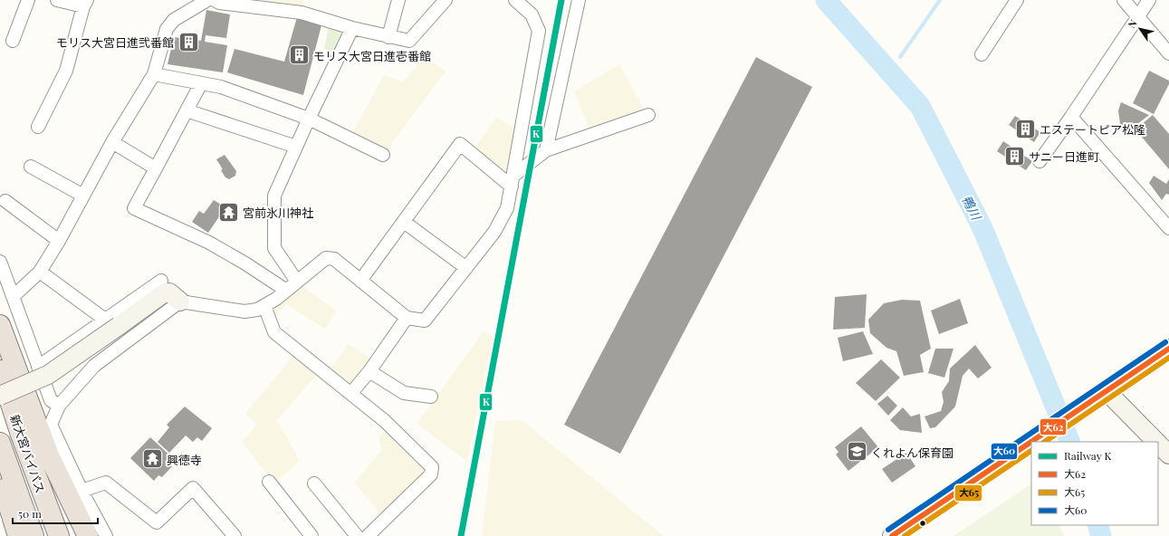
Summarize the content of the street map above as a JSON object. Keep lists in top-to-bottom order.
{
  "streets": {
    "highway": ["新大宮バイパス"]
  },
  "water": ["鴨川"],
  "places": {
    "building": [
      "モリス大宮日進弐番館",
      "モリス大宮日進壱番館",
      "エステートピア松隆",
      "サニー日進町"
    ],
    "temple": ["宮前氷川神社", "興徳寺"],
    "school or university": ["くれよん保育園"]
  },
  "lines": [
    "rail line K",
    "transit line 大60",
    "transit line 大62",
    "transit line 大65"
  ],
  "legend": [
    "Railway K",
    "大62",
    "大65",
    "大60"
  ],
  "scale_bar": "50 m",
  "north": "top left"
}
